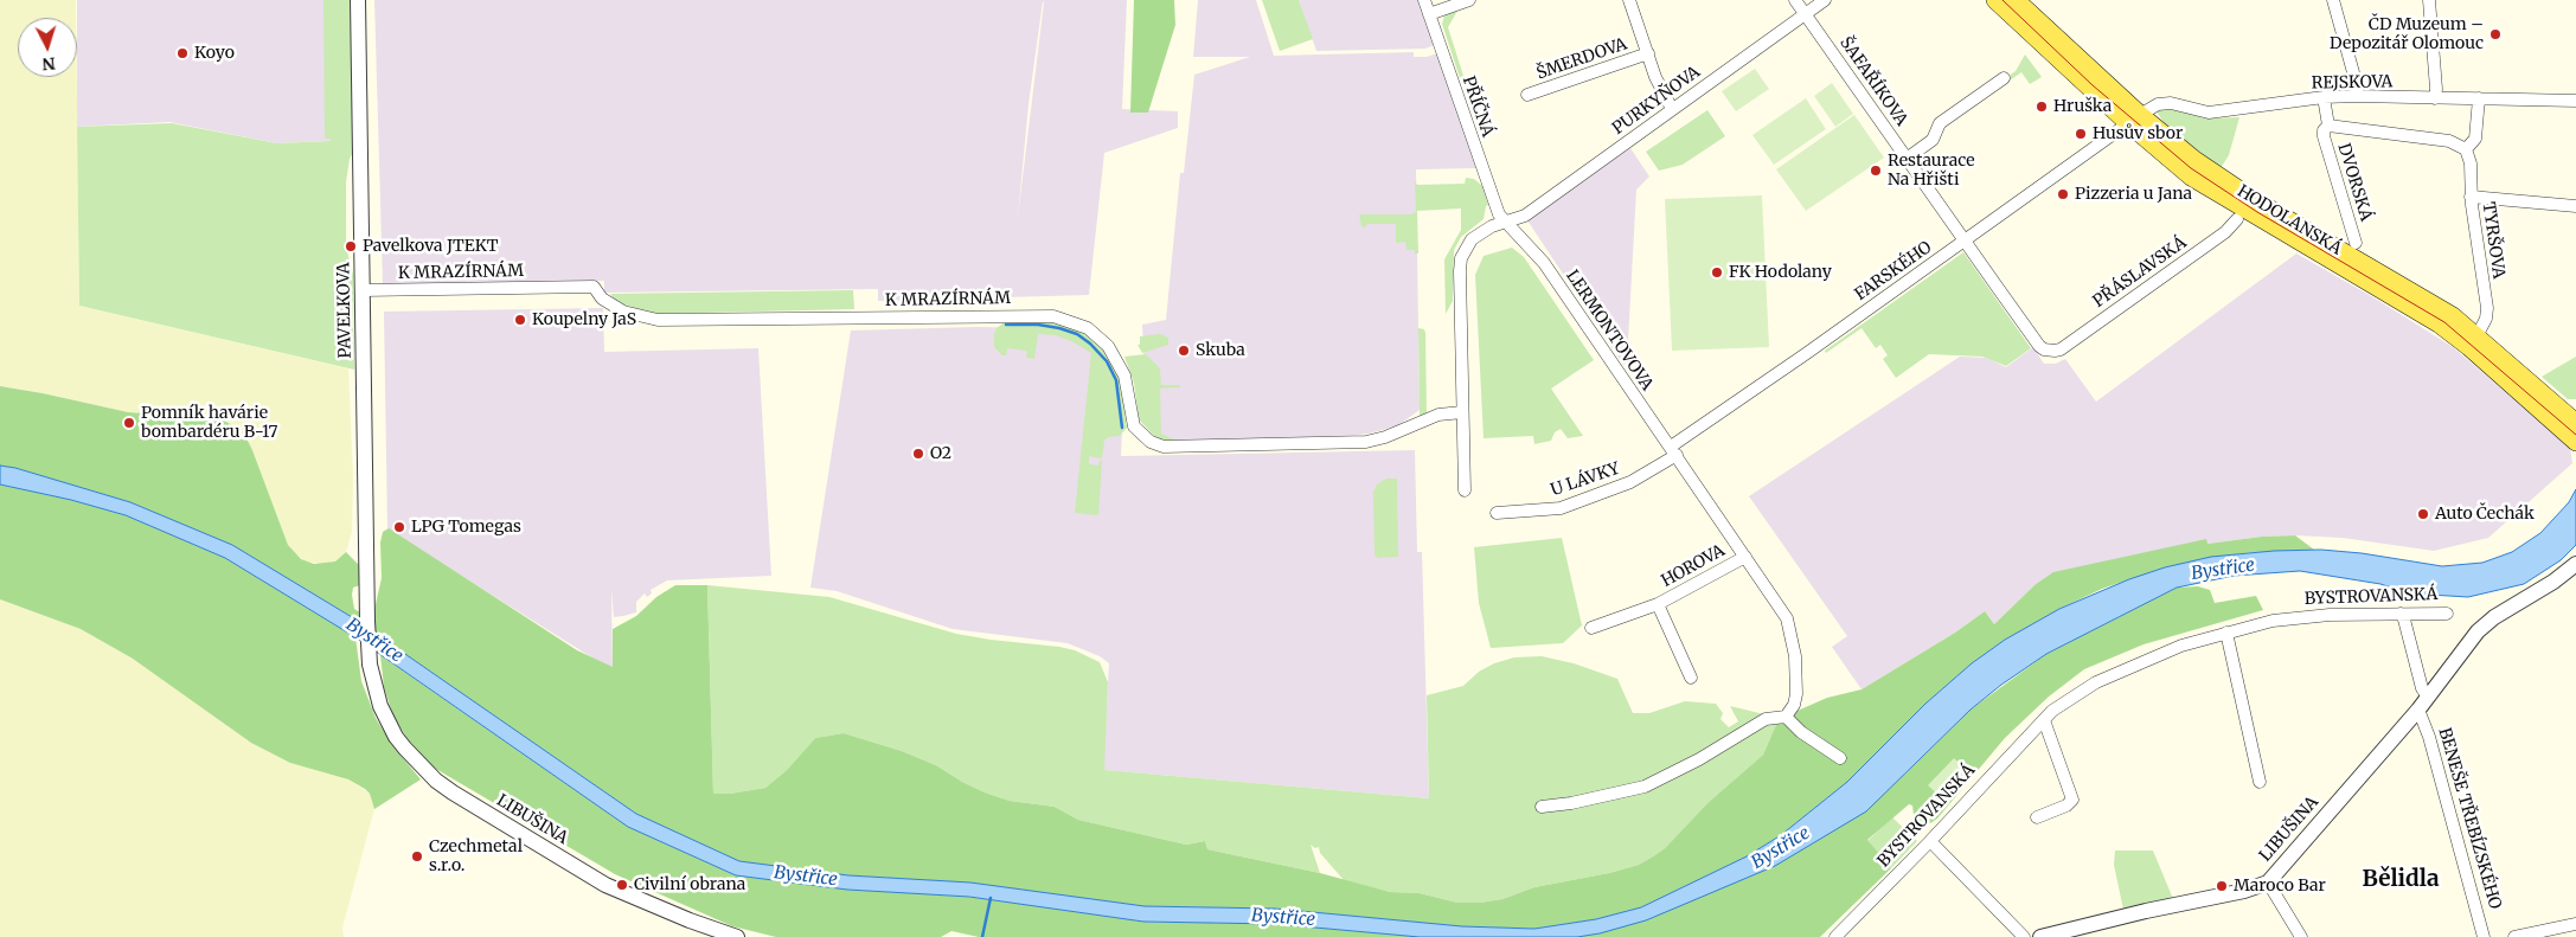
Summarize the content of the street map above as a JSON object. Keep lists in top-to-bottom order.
{
  "streets": {
    "street": [
      "ŠMERDOVA",
      "ŠAFAŘÍKOVA",
      "REJSKOVA",
      "PURKYŇOVA",
      "PŘÍČNÁ",
      "DVORSKÁ",
      "TYRŠOVA",
      "FARSKÉHO",
      "K MRAZÍRNÁM",
      "PŘÁSLAVSKÁ",
      "PAVELKOVA",
      "LERMONTOVOVA",
      "U LÁVKY",
      "HOROVA",
      "BYSTROVANSKÁ",
      "BENEŠE TŘEBÍZSKÉHO",
      "LIBUŠINA"
    ]
  },
  "crossings": [
    ["ŠAFAŘÍKOVA", "PURKYŇOVA"],
    ["ŠAFAŘÍKOVA", "FARSKÉHO"],
    ["ŠAFAŘÍKOVA", "PŘÁSLAVSKÁ"],
    ["REJSKOVA", "DVORSKÁ"],
    ["REJSKOVA", "TYRŠOVA"],
    ["REJSKOVA", "FARSKÉHO"],
    ["PURKYŇOVA", "PŘÍČNÁ"],
    ["PURKYŇOVA", "LERMONTOVOVA"],
    ["PŘÍČNÁ", "LERMONTOVOVA"],
    ["FARSKÉHO", "LERMONTOVOVA"],
    ["FARSKÉHO", "U LÁVKY"],
    ["K MRAZÍRNÁM", "PAVELKOVA"],
    ["PAVELKOVA", "LIBUŠINA"],
    ["LERMONTOVOVA", "U LÁVKY"],
    ["LERMONTOVOVA", "HOROVA"],
    ["BENEŠE TŘEBÍZSKÉHO", "LIBUŠINA"]
  ],
  "districts": ["Bělidla"],
  "water": ["Bystřice"],
  "places": [
    "ČD Muzeum – Depozitář Olomouc",
    "Koyo",
    "Hruška",
    "Husův sbor",
    "Restaurace Na Hřišti",
    "Pizzeria u Jana",
    "Pavelkova JTEKT",
    "FK Hodolany",
    "Koupelny JaS",
    "Skuba",
    "Pomník havárie bombardéru B-17",
    "O2",
    "Auto Čechák",
    "LPG Tomegas",
    "Czechmetal s.r.o.",
    "Civilní obrana",
    "Maroco Bar"
  ],
  "north": "bottom"
}
